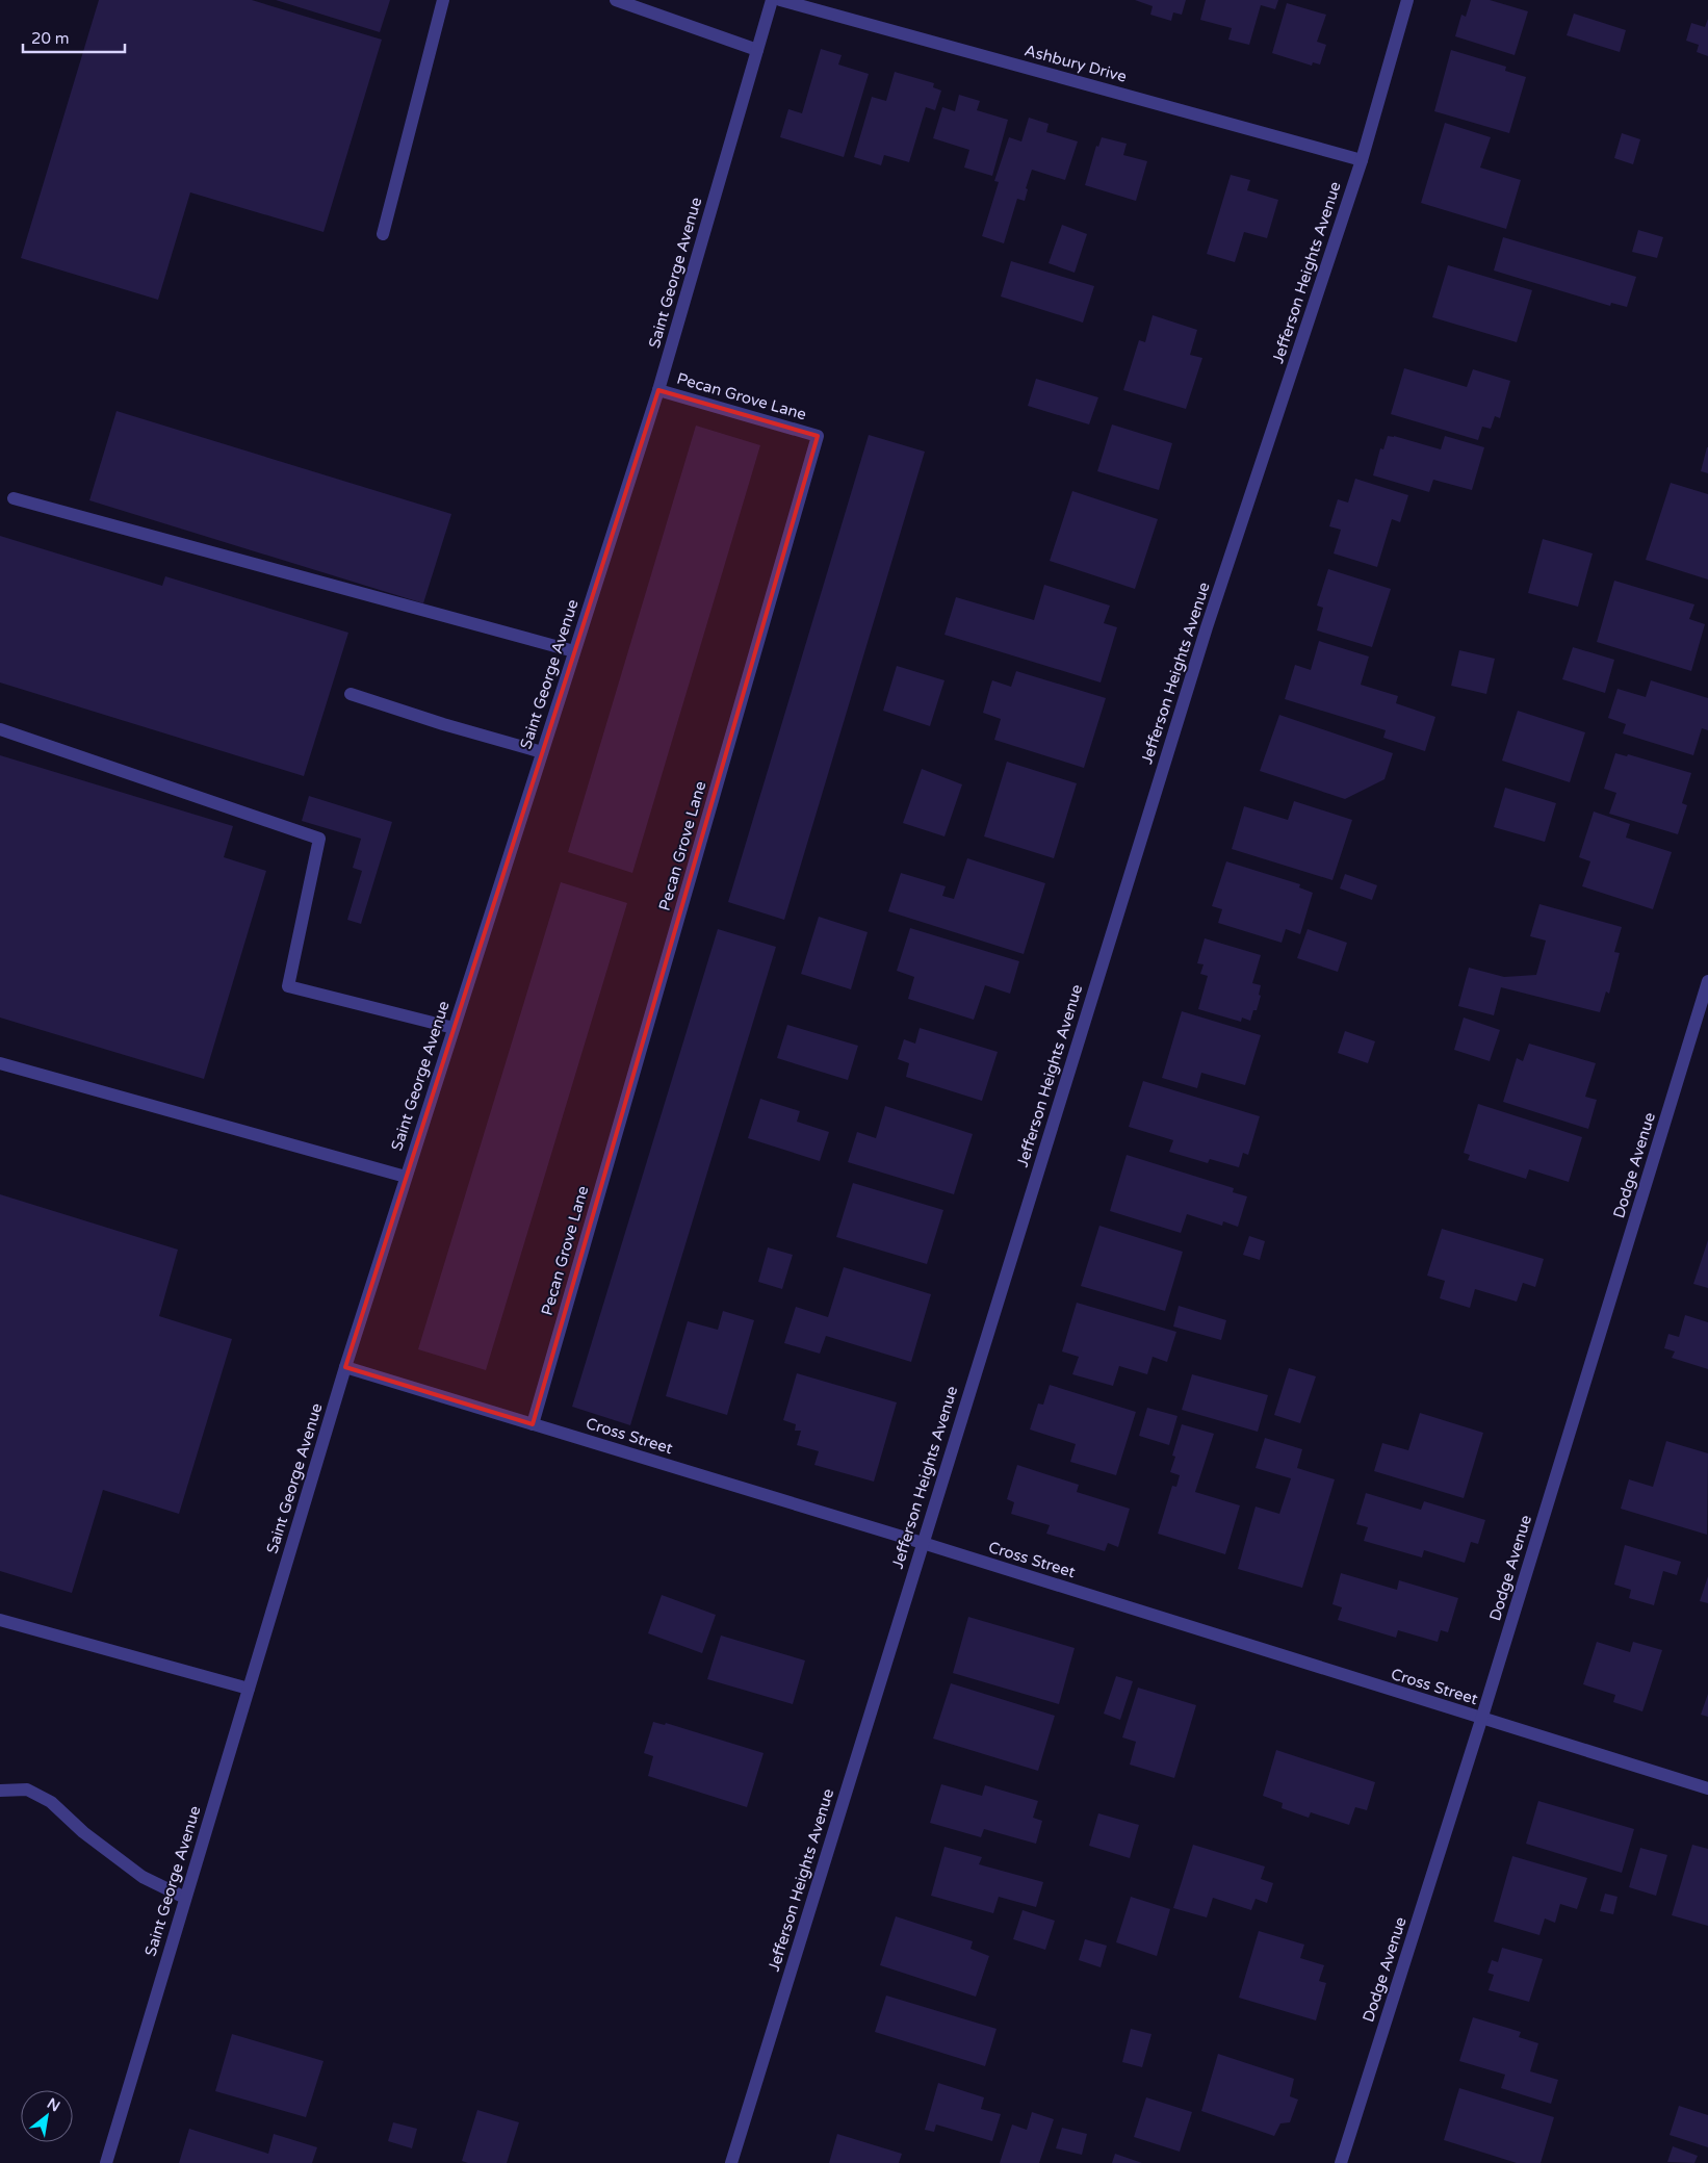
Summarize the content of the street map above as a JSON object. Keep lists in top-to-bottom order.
{
  "streets": {
    "street": [
      "Ashbury Drive",
      "Saint George Avenue",
      "Jefferson Heights Avenue",
      "Pecan Grove Lane",
      "Dodge Avenue",
      "Cross Street"
    ]
  },
  "crossings": [
    ["Ashbury Drive", "Jefferson Heights Avenue"],
    ["Saint George Avenue", "Pecan Grove Lane"],
    ["Saint George Avenue", "Cross Street"],
    ["Jefferson Heights Avenue", "Cross Street"],
    ["Pecan Grove Lane", "Cross Street"],
    ["Dodge Avenue", "Cross Street"]
  ],
  "scale_bar": "20 m",
  "north": "top right"
}
